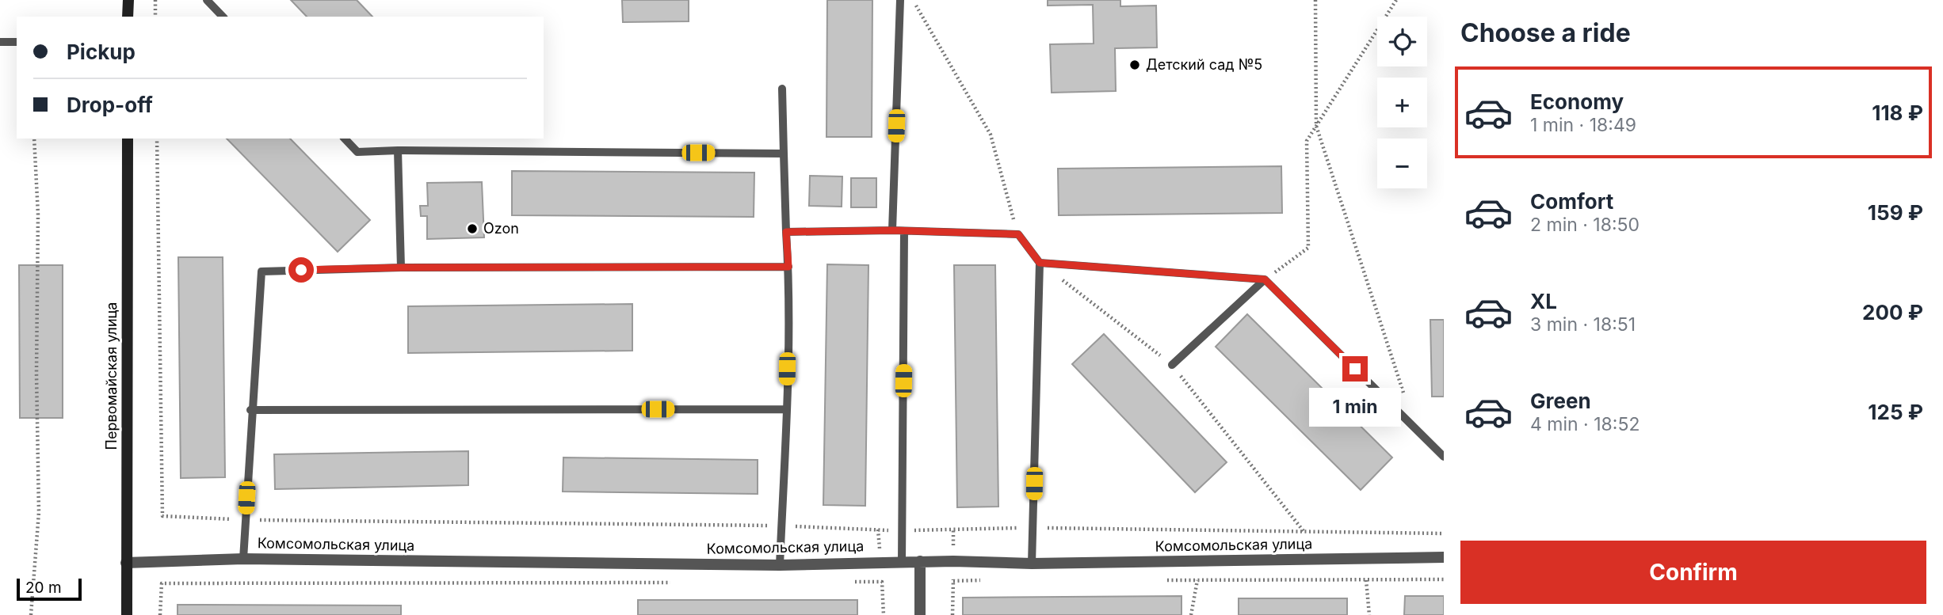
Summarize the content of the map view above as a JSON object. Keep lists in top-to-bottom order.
{
  "streets": {
    "street": ["Первомайская улица", "Комсомольская улица"]
  },
  "crossings": [
    ["Первомайская улица", "Комсомольская улица"]
  ],
  "places": ["Детский сад №5", "Ozon"],
  "scale_bar": "20 m",
  "page": {
    "heading": "Choose a ride",
    "map_buttons": ["+", "−"],
    "banner": ["Pickup", "Drop-off"],
    "list": [
      {
        "name": "Economy",
        "note": "1 min · 18:49",
        "value": "118 ₽"
      },
      {
        "name": "Comfort",
        "note": "2 min · 18:50",
        "value": "159 ₽"
      },
      {
        "name": "XL",
        "note": "3 min · 18:51",
        "value": "200 ₽"
      },
      {
        "name": "Green",
        "note": "4 min · 18:52",
        "value": "125 ₽"
      }
    ],
    "bubble": "1 min",
    "buttons": "Confirm",
    "scale": "20 m"
  }
}
